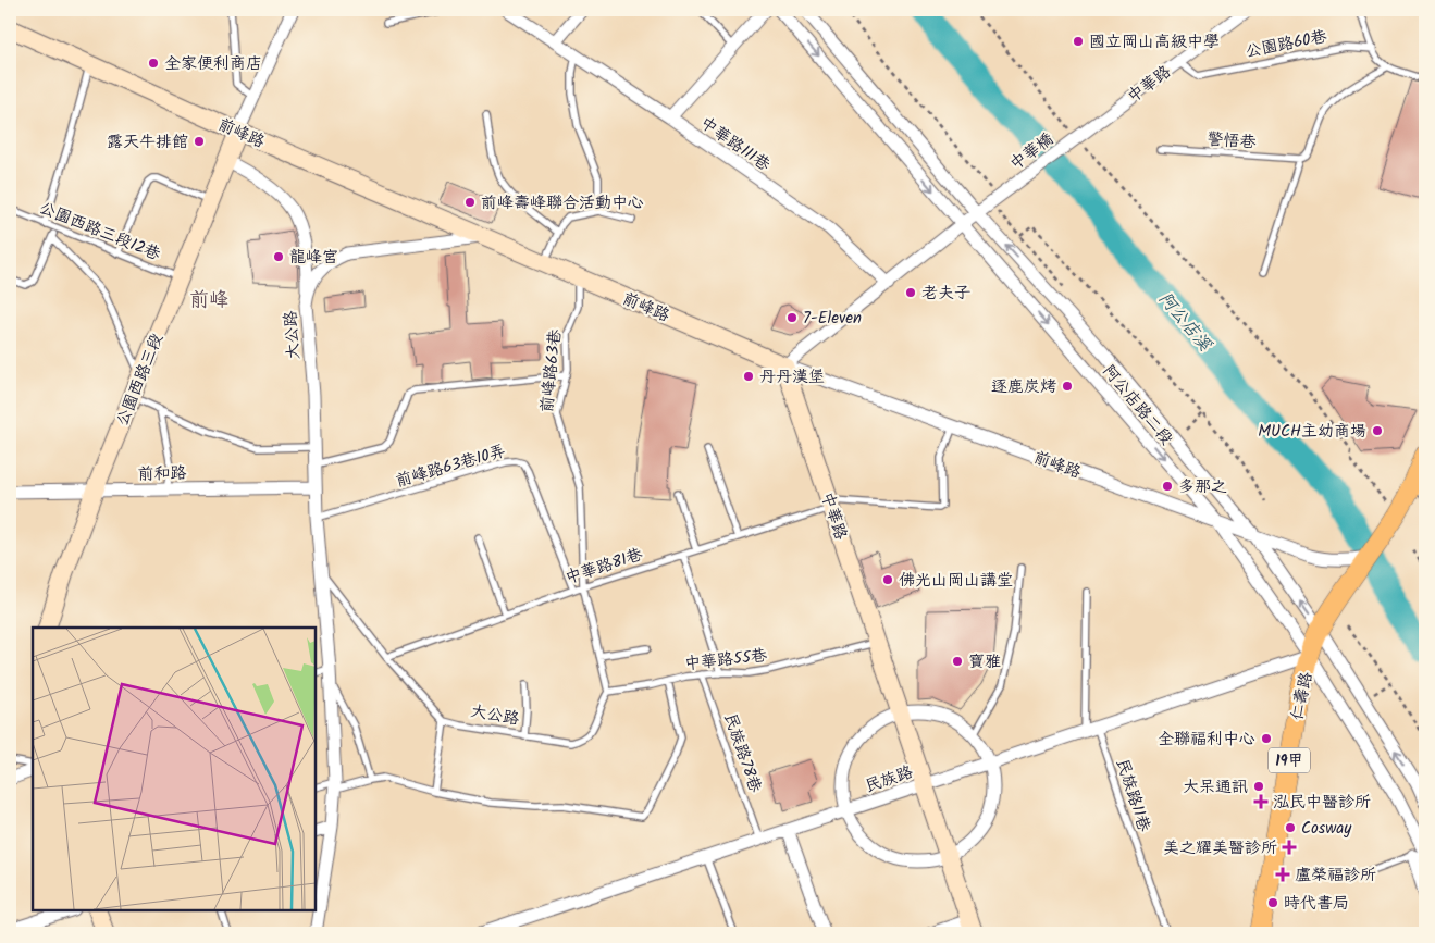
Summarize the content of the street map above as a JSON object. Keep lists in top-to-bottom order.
{
  "streets": {
    "main road": [
      "中華路",
      "前峰路",
      "公園西路三段",
      "仁壽路",
      "19甲"
    ],
    "street": [
      "中華路111巷",
      "中華橋",
      "大公路",
      "阿公店路二段",
      "前和路",
      "民族路"
    ],
    "lane": [
      "公園路60巷",
      "警悟巷",
      "公園西路三段12巷",
      "前峰路63巷",
      "前峰路63巷10弄",
      "中華路81巷",
      "中華路55巷",
      "民族路78巷",
      "民族路11巷"
    ]
  },
  "crossings": [
    ["公園路60巷", "中華路"],
    ["中華路", "前峰路"],
    ["中華路", "中華橋"],
    ["中華路", "中華路81巷"],
    ["中華路", "中華路55巷"],
    ["中華路", "民族路"],
    ["前峰路", "大公路"],
    ["前峰路", "前峰路63巷"],
    ["前峰路", "公園西路三段"],
    ["前峰路", "阿公店路二段"],
    ["前峰路", "仁壽路"],
    ["前峰路", "19甲"],
    ["公園西路三段12巷", "公園西路三段"],
    ["大公路", "前峰路63巷"],
    ["大公路", "前峰路63巷10弄"],
    ["大公路", "前和路"],
    ["大公路", "中華路55巷"],
    ["前峰路63巷", "中華路81巷"],
    ["前峰路63巷", "中華路55巷"],
    ["公園西路三段", "前和路"],
    ["阿公店路二段", "仁壽路"],
    ["阿公店路二段", "民族路"],
    ["前峰路63巷10弄", "中華路81巷"],
    ["中華路55巷", "民族路78巷"],
    ["仁壽路", "19甲"],
    ["仁壽路", "民族路"],
    ["民族路78巷", "民族路"],
    ["民族路", "民族路11巷"]
  ],
  "districts": ["前峰"],
  "water": ["阿公店溪"],
  "places": {
    "other": [
      "國立岡山高級中學",
      "全家便利商店",
      "露天牛排館",
      "前峰壽峰聯合活動中心",
      "龍峰宮",
      "老夫子",
      "7-Eleven",
      "丹丹漢堡",
      "逐鹿炭烤",
      "MUCH主幼商場",
      "多那之",
      "佛光山岡山講堂",
      "寶雅",
      "全聯福利中心",
      "大呆通訊",
      "Cosway",
      "時代書局"
    ],
    "health": ["泓民中醫診所", "美之耀美醫診所", "盧榮福診所"]
  }
}
